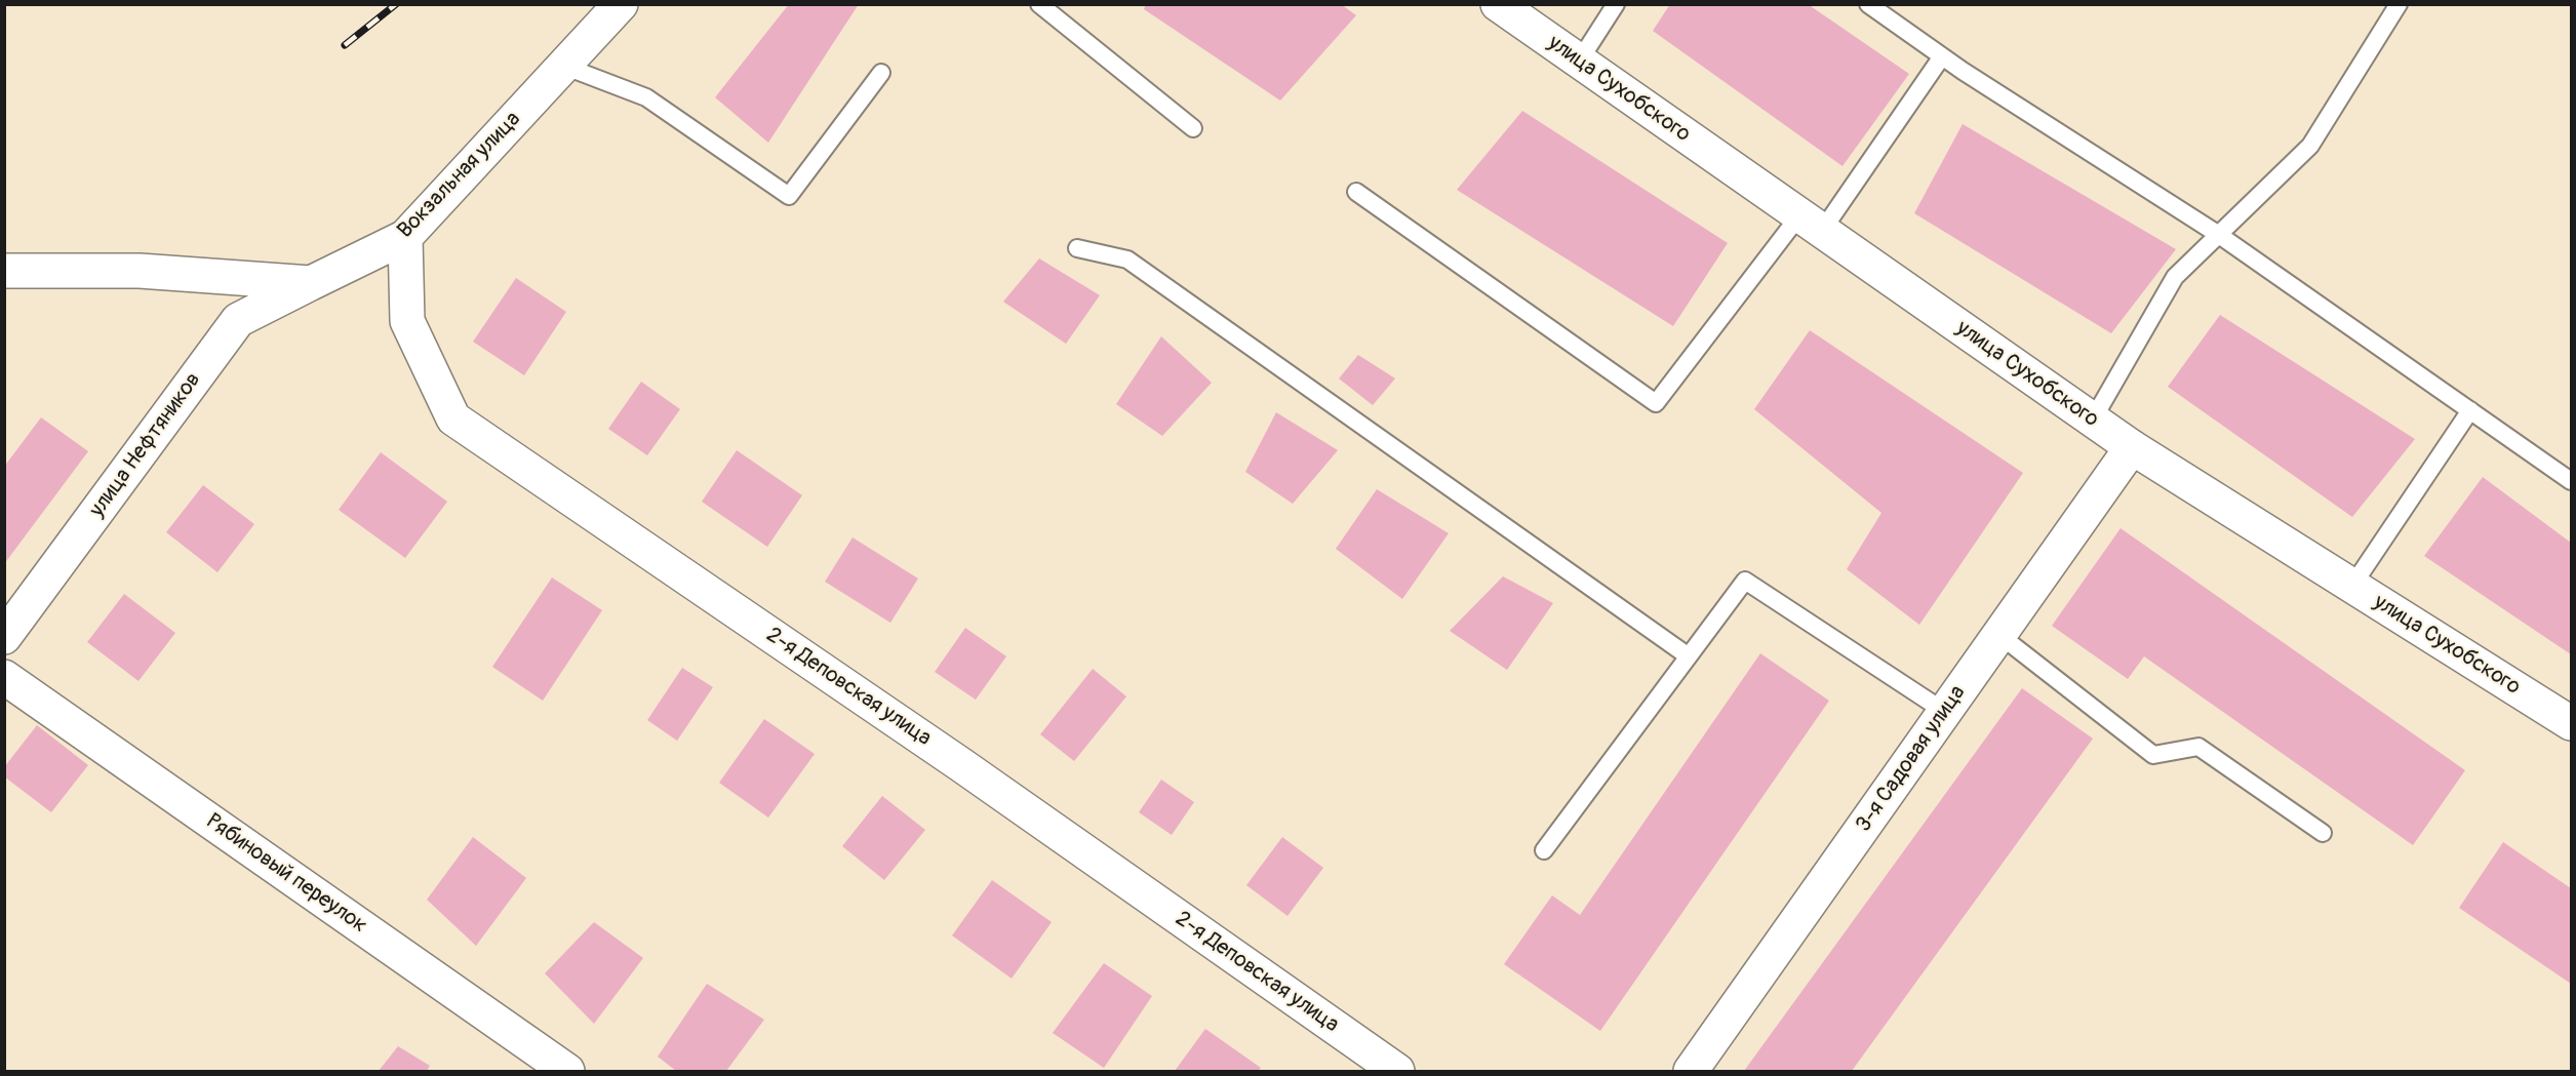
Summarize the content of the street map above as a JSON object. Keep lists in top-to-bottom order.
{
  "streets": {
    "street": [
      "улица Сухобского",
      "Вокзальная улица",
      "улица Нефтяников",
      "2-я Деповская улица",
      "3-я Садовая улица",
      "Рябиновый переулок"
    ]
  },
  "crossings": [
    ["улица Сухобского", "3-я Садовая улица"],
    ["Вокзальная улица", "улица Нефтяников"],
    ["Вокзальная улица", "2-я Деповская улица"]
  ]
}
